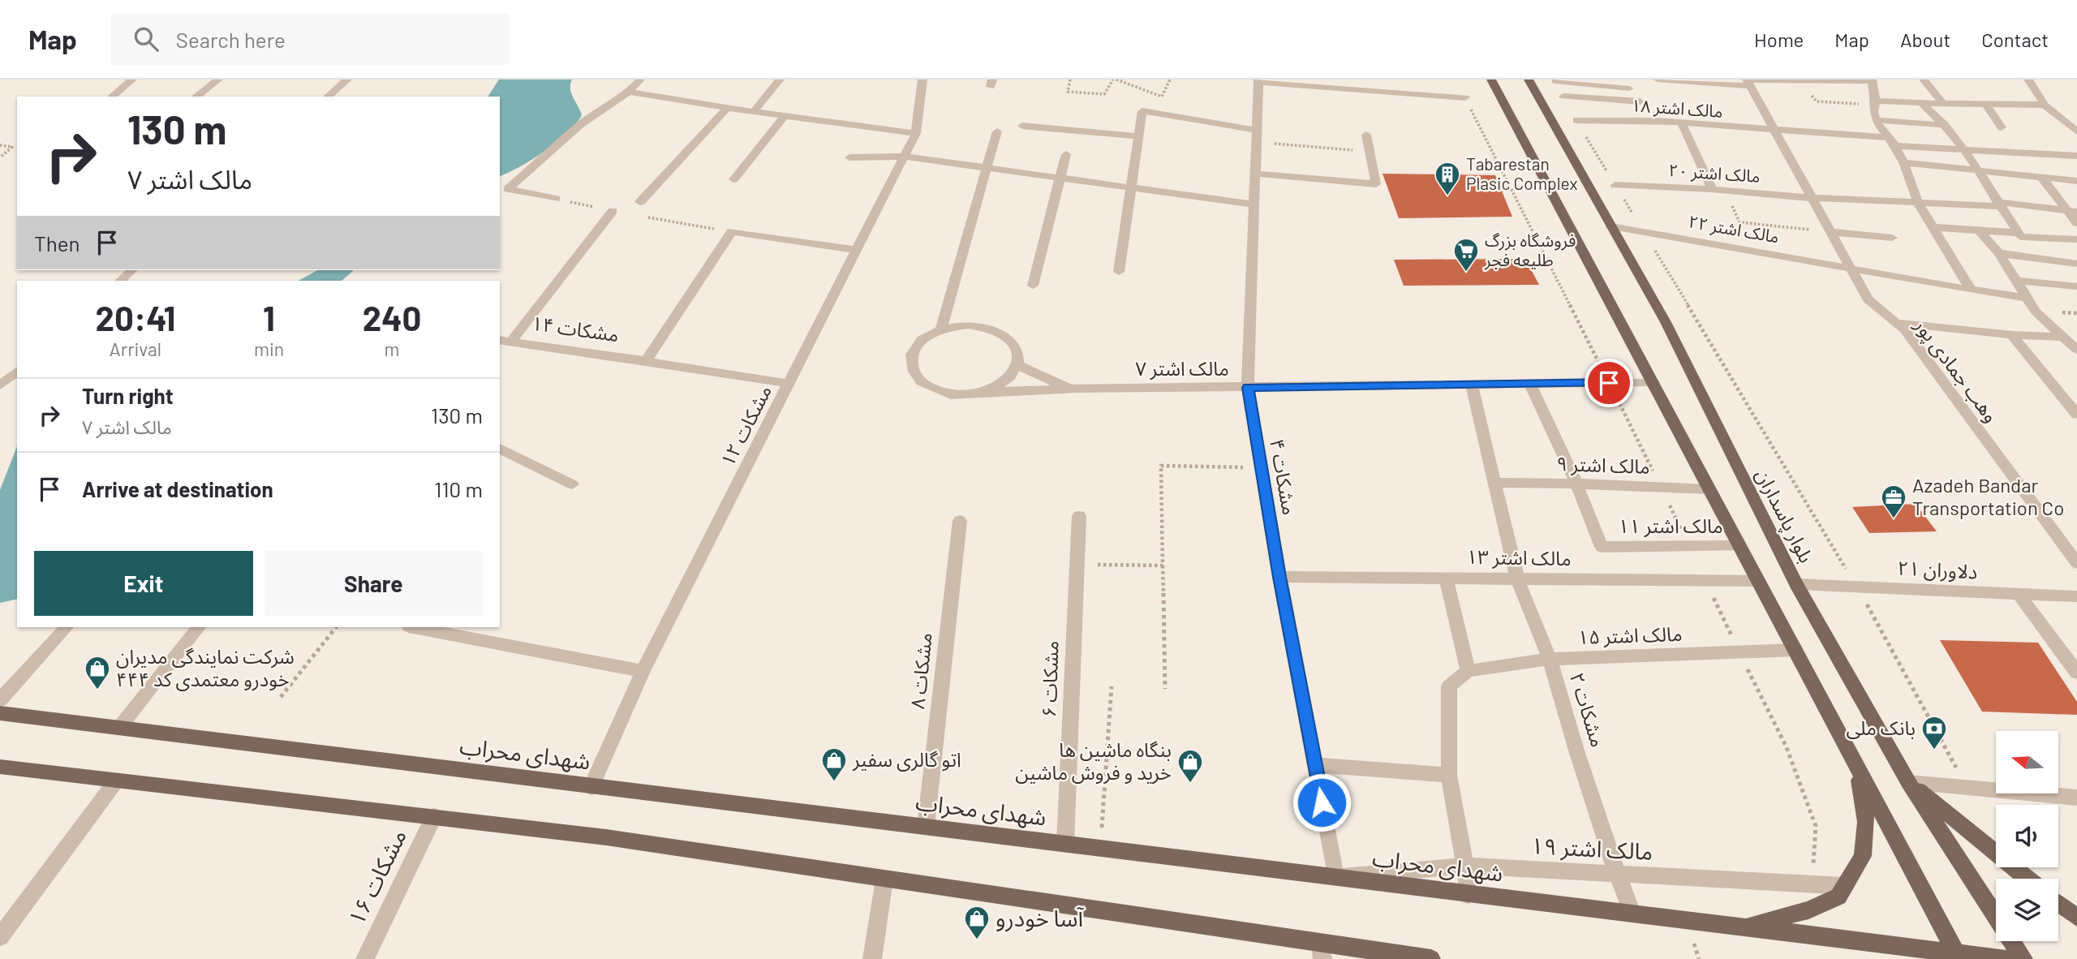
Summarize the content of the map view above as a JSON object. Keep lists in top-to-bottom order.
{
  "streets": {
    "main road": ["بلوار پاسداران", "شهدای محراب"],
    "street": [
      "مالک اشتر ۱۸",
      "مالک اشتر ۲۰",
      "مالک اشتر ۲۲",
      "مشکات ۱۴",
      "مالک اشتر ۷",
      "وهب جمادی پور",
      "مشکات ۱۲",
      "مالک اشتر ۹",
      "مشکات ۴",
      "مالک اشتر ۱۱",
      "مالک اشتر ۱۳",
      "دلاوران ۲۱",
      "مالک اشتر ۱۵",
      "مشکات ۸",
      "مشکات ۶",
      "مشکات ۲",
      "مالک اشتر ۱۹",
      "مشکات ۱۶"
    ]
  },
  "crossings": [
    ["مالک اشتر ۱۸", "وهب جمادی پور"],
    ["مالک اشتر ۲۰", "وهب جمادی پور"],
    ["مالک اشتر ۲۲", "وهب جمادی پور"],
    ["مالک اشتر ۲۲", "بلوار پاسداران"],
    ["مشکات ۱۴", "مشکات ۱۲"],
    ["مالک اشتر ۷", "مشکات ۴"],
    ["مالک اشتر ۷", "مشکات ۲"],
    ["مشکات ۱۲", "شهدای محراب"],
    ["مالک اشتر ۹", "مالک اشتر ۱۱"],
    ["مالک اشتر ۹", "مشکات ۲"],
    ["مشکات ۴", "مالک اشتر ۱۳"],
    ["مشکات ۴", "شهدای محراب"],
    ["مشکات ۴", "مالک اشتر ۱۹"],
    ["بلوار پاسداران", "دلاوران ۲۱"],
    ["مالک اشتر ۱۳", "مشکات ۲"],
    ["مالک اشتر ۱۵", "مشکات ۲"],
    ["مشکات ۸", "شهدای محراب"],
    ["مشکات ۶", "شهدای محراب"],
    ["مشکات ۲", "شهدای محراب"],
    ["مشکات ۲", "مالک اشتر ۱۹"],
    ["شهدای محراب", "مالک اشتر ۱۹"]
  ],
  "places": {
    "building": ["Tabarestan Plasic Complex"],
    "supermarket": ["فروشگاه بزرگ طلیعه فجر"],
    "office": ["Azadeh Bandar Transportation Co"],
    "shop": [
      "شرکت نمایندگی مدیران خودرو معتمدی کد ۴۴۴",
      "اتو گالری سفیر",
      "بنگاه ماشین ها خرید و فروش ماشین",
      "آسا خودرو"
    ],
    "bank": ["بانک ملی"]
  },
  "north": "left",
  "page": {
    "header": "Map",
    "search": "Search here",
    "nav": [
      "Home",
      "Map",
      "About",
      "Contact"
    ],
    "turn": ["130 m", "مالک اشتر ۷"],
    "then": "Then",
    "eta": [
      "20:41",
      "Arrival",
      "1",
      "min",
      "240",
      "m"
    ],
    "list": [
      {
        "name": "Turn right",
        "note": "مالک اشتر ۷",
        "value": "130 m"
      },
      {
        "name": "Arrive at destination",
        "value": "110 m"
      }
    ],
    "buttons": ["Exit", "Share"]
  }
}
